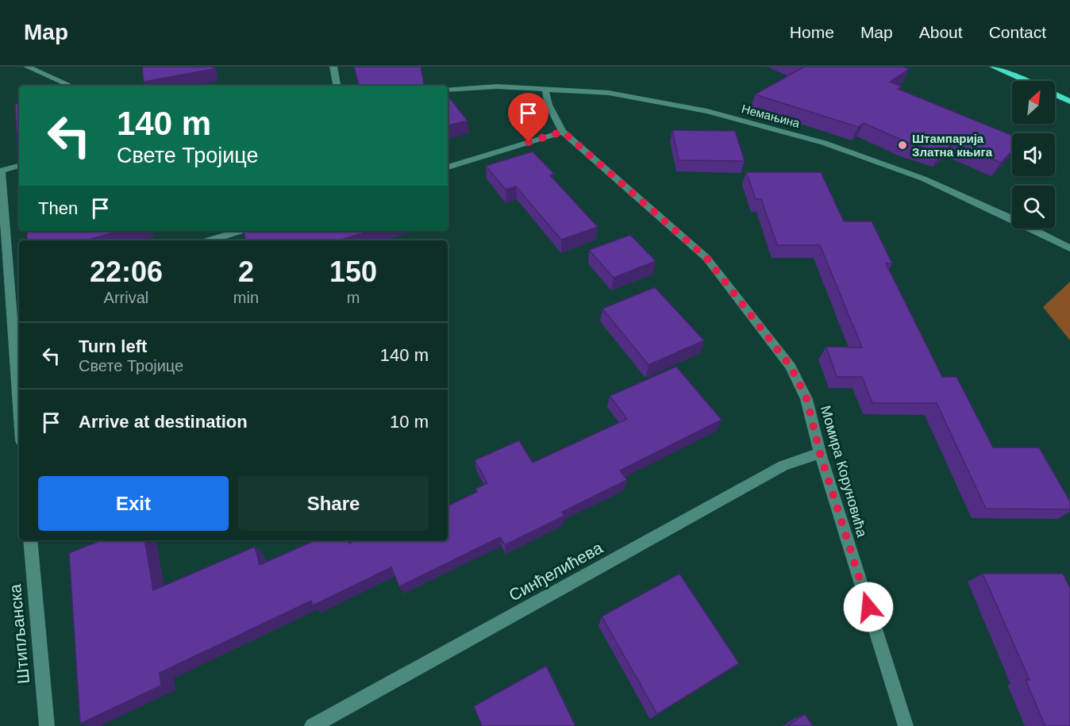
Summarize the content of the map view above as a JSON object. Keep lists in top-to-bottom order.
{
  "streets": {
    "street": [
      "Немањина",
      "Момира Коруновића",
      "Синђелићева",
      "Штипљанска"
    ]
  },
  "crossings": [
    ["Немањина", "Момира Коруновића"],
    ["Момира Коруновића", "Синђелићева"]
  ],
  "places": ["Штампарија Златна књига"],
  "north": "top right",
  "page": {
    "header": "Map",
    "nav": [
      "Home",
      "Map",
      "About",
      "Contact"
    ],
    "turn": ["140 m", "Свете Тројице"],
    "then": "Then",
    "eta": [
      "22:06",
      "Arrival",
      "2",
      "min",
      "150",
      "m"
    ],
    "list": [
      {
        "name": "Turn left",
        "note": "Свете Тројице",
        "value": "140 m"
      },
      {
        "name": "Arrive at destination",
        "value": "10 m"
      }
    ],
    "buttons": ["Exit", "Share"]
  }
}
